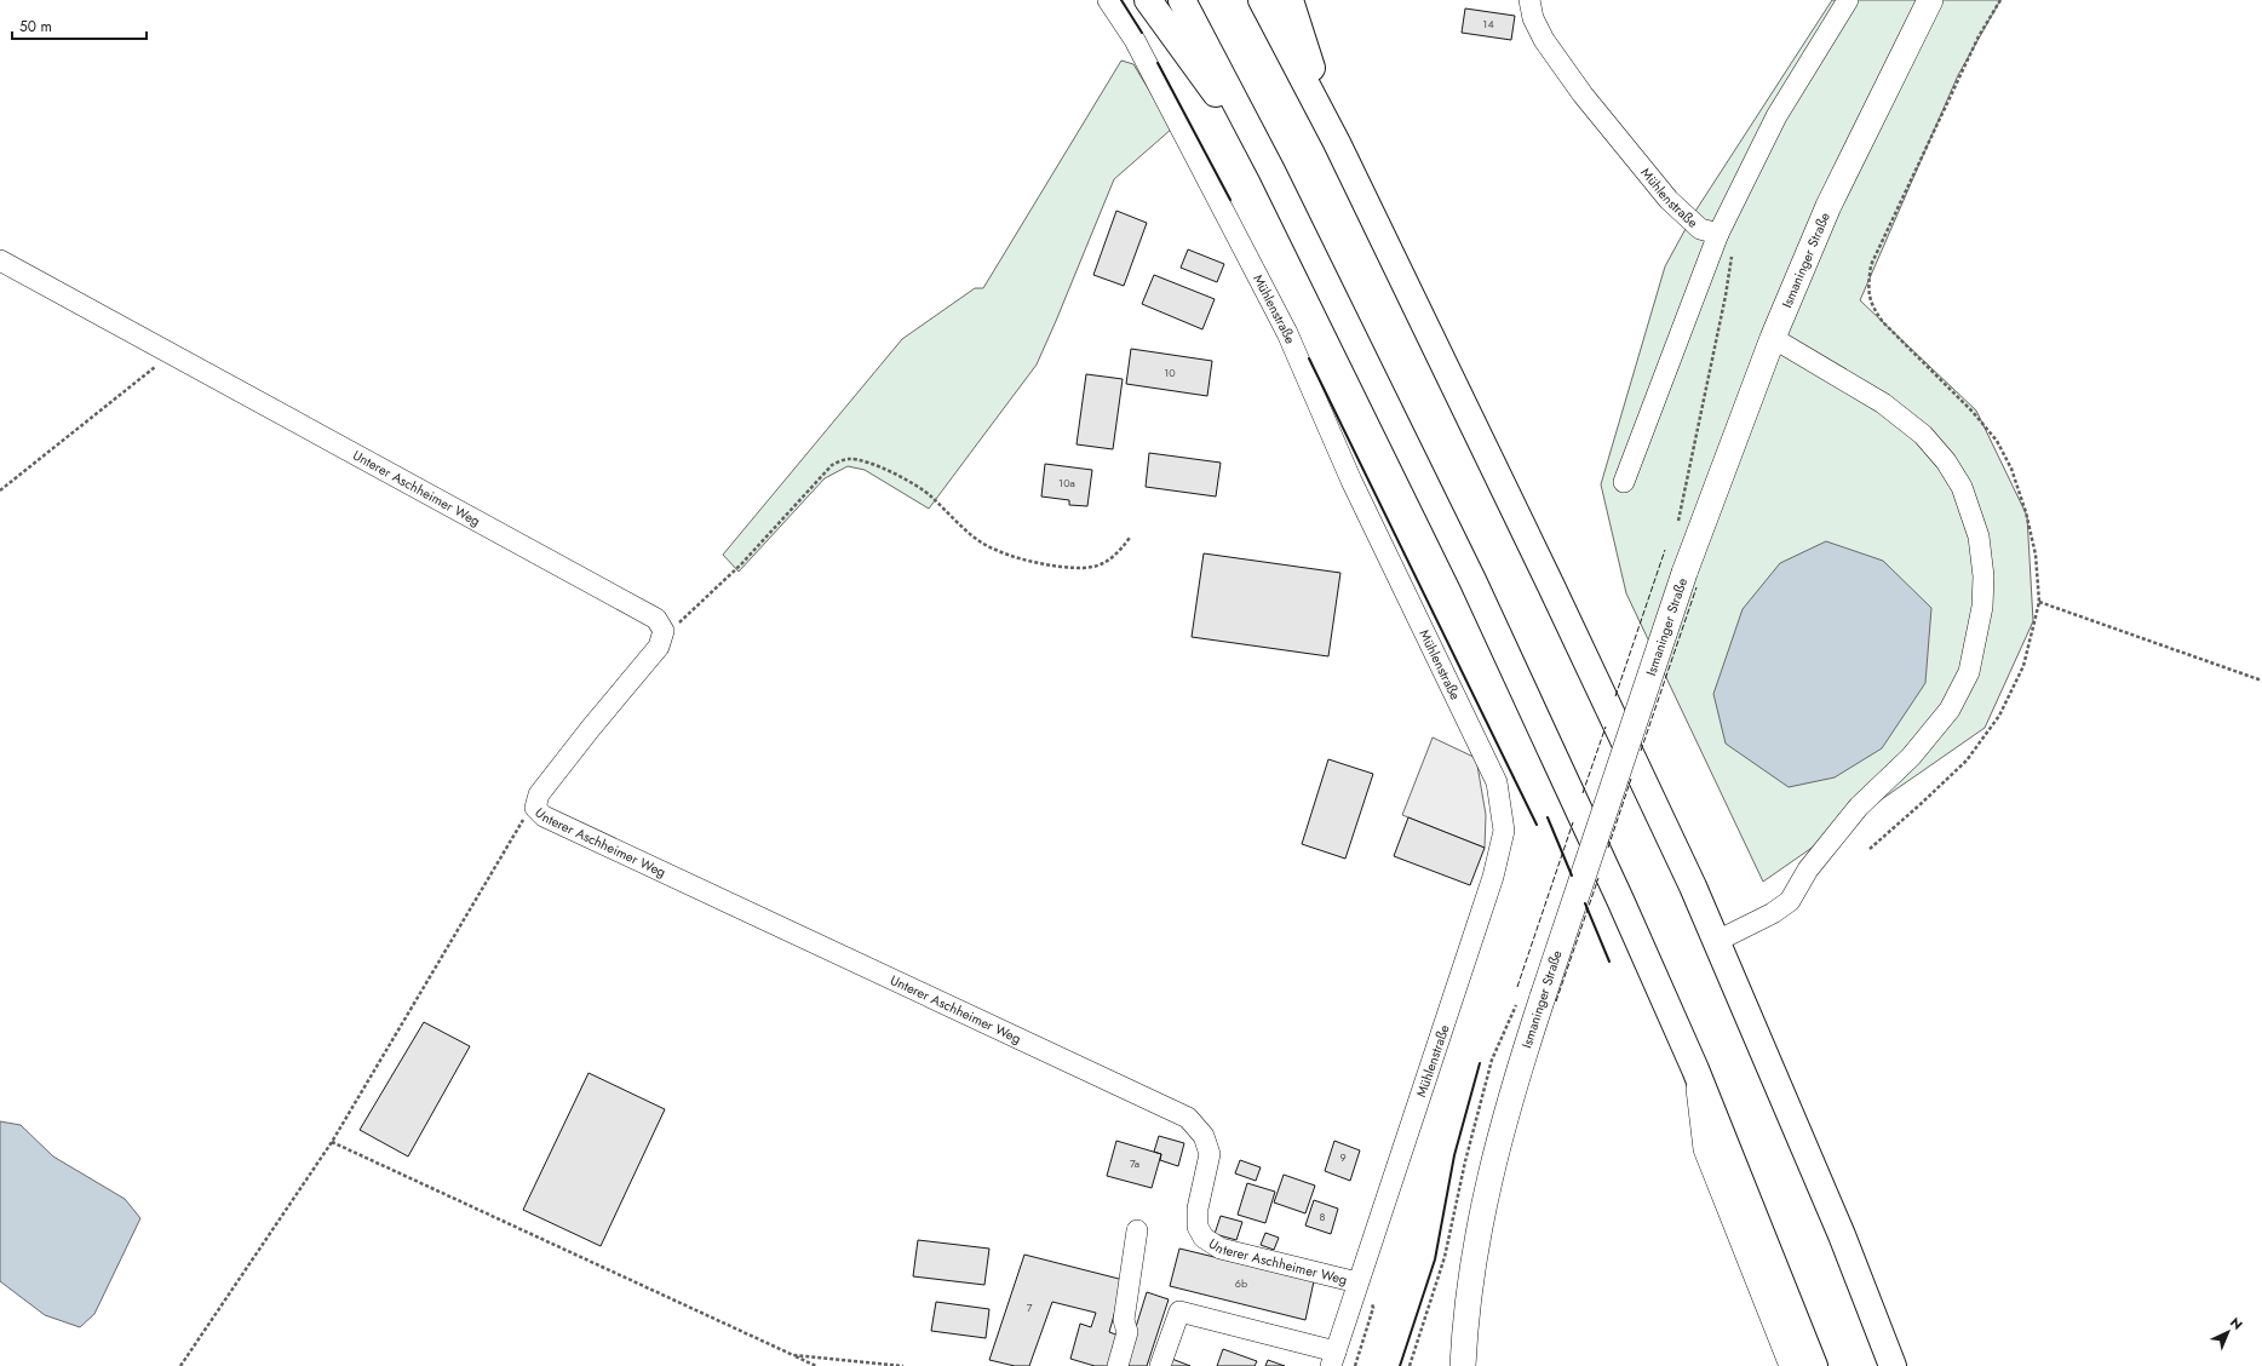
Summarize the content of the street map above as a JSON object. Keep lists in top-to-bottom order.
{
  "streets": {
    "main road": ["Ismaninger Straße"],
    "street": ["Mühlenstraße", "Unterer Aschheimer Weg"]
  },
  "crossings": [
    ["Mühlenstraße", "Unterer Aschheimer Weg"]
  ],
  "house_numbers": [
    "14",
    "10",
    "10a",
    "9",
    "7a",
    "8",
    "6b",
    "7"
  ],
  "scale_bar": "50 m",
  "north": "top right"
}
